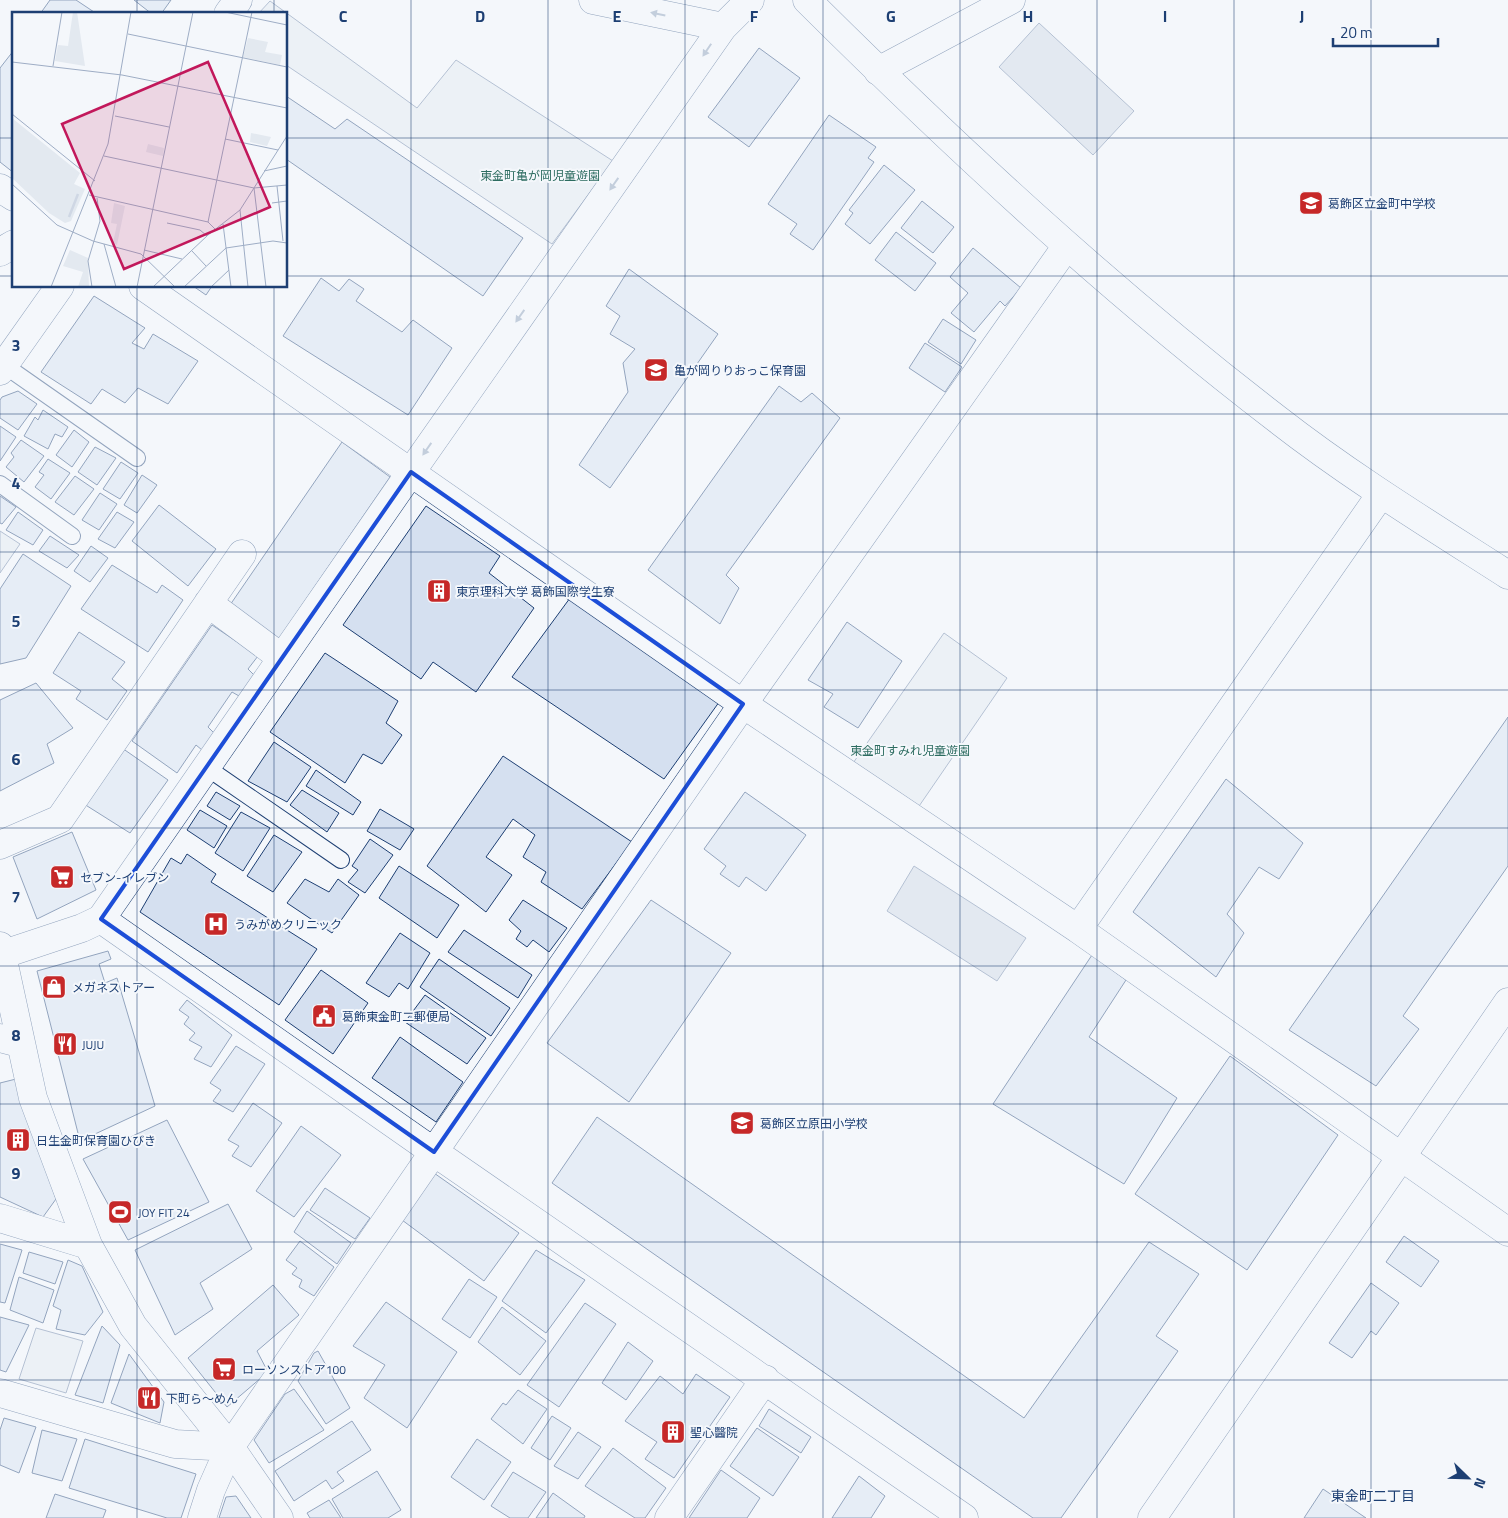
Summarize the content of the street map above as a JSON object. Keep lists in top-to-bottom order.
{
  "districts": ["東金町二丁目"],
  "parks": ["東金町亀が岡児童遊園", "東金町すみれ児童遊園"],
  "places": {
    "school or university": ["葛飾区立金町中学校", "亀が岡りりおっこ保育園", "葛飾区立原田小学校"],
    "building": ["東京理科大学 葛飾国際学生寮", "日生金町保育園ひびき", "聖心醫院"],
    "supermarket": ["セブン-イレブン", "ローソンストア100"],
    "hospital": ["うみがめクリニック"],
    "shop": ["メガネストアー"],
    "public building": ["葛飾東金町二郵便局"],
    "restaurant": ["JUJU", "下町ら～めん"],
    "sports": ["JOY FIT 24"]
  },
  "scale_bar": "20 m",
  "north": "bottom right",
  "grid": {
    "columns": [
      "C",
      "D",
      "E",
      "F",
      "G",
      "H",
      "I",
      "J"
    ],
    "rows": [
      "3",
      "4",
      "5",
      "6",
      "7",
      "8",
      "9"
    ]
  }
}
